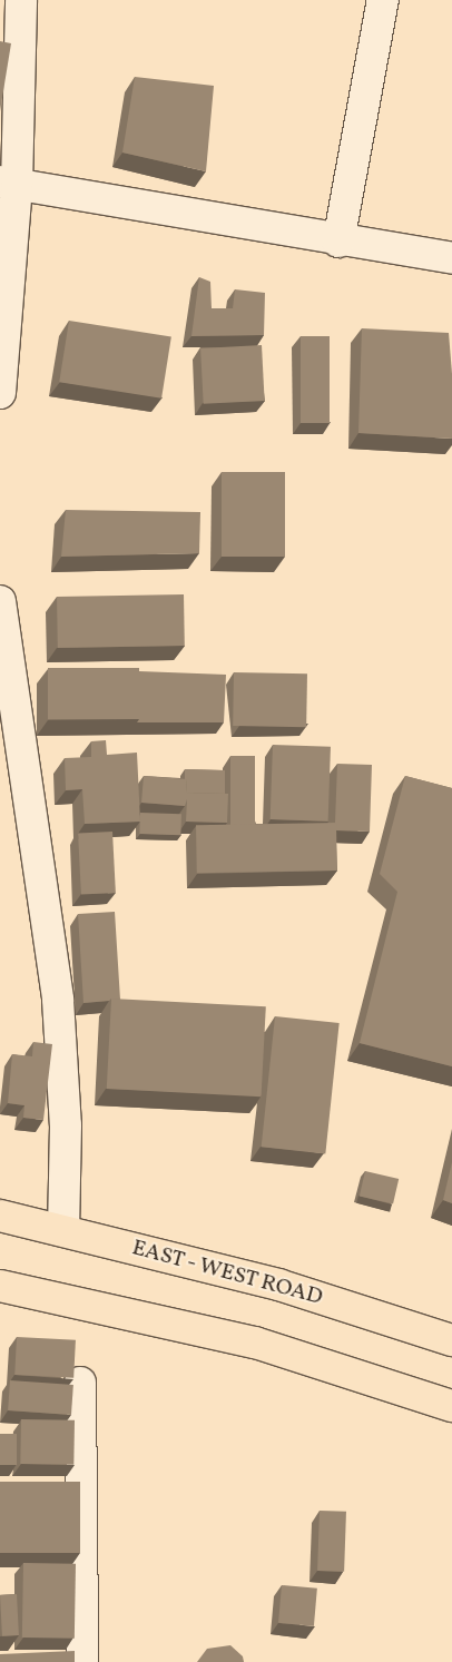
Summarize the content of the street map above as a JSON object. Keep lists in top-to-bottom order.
{
  "streets": {
    "main road": ["EAST - WEST ROAD"]
  }
}
